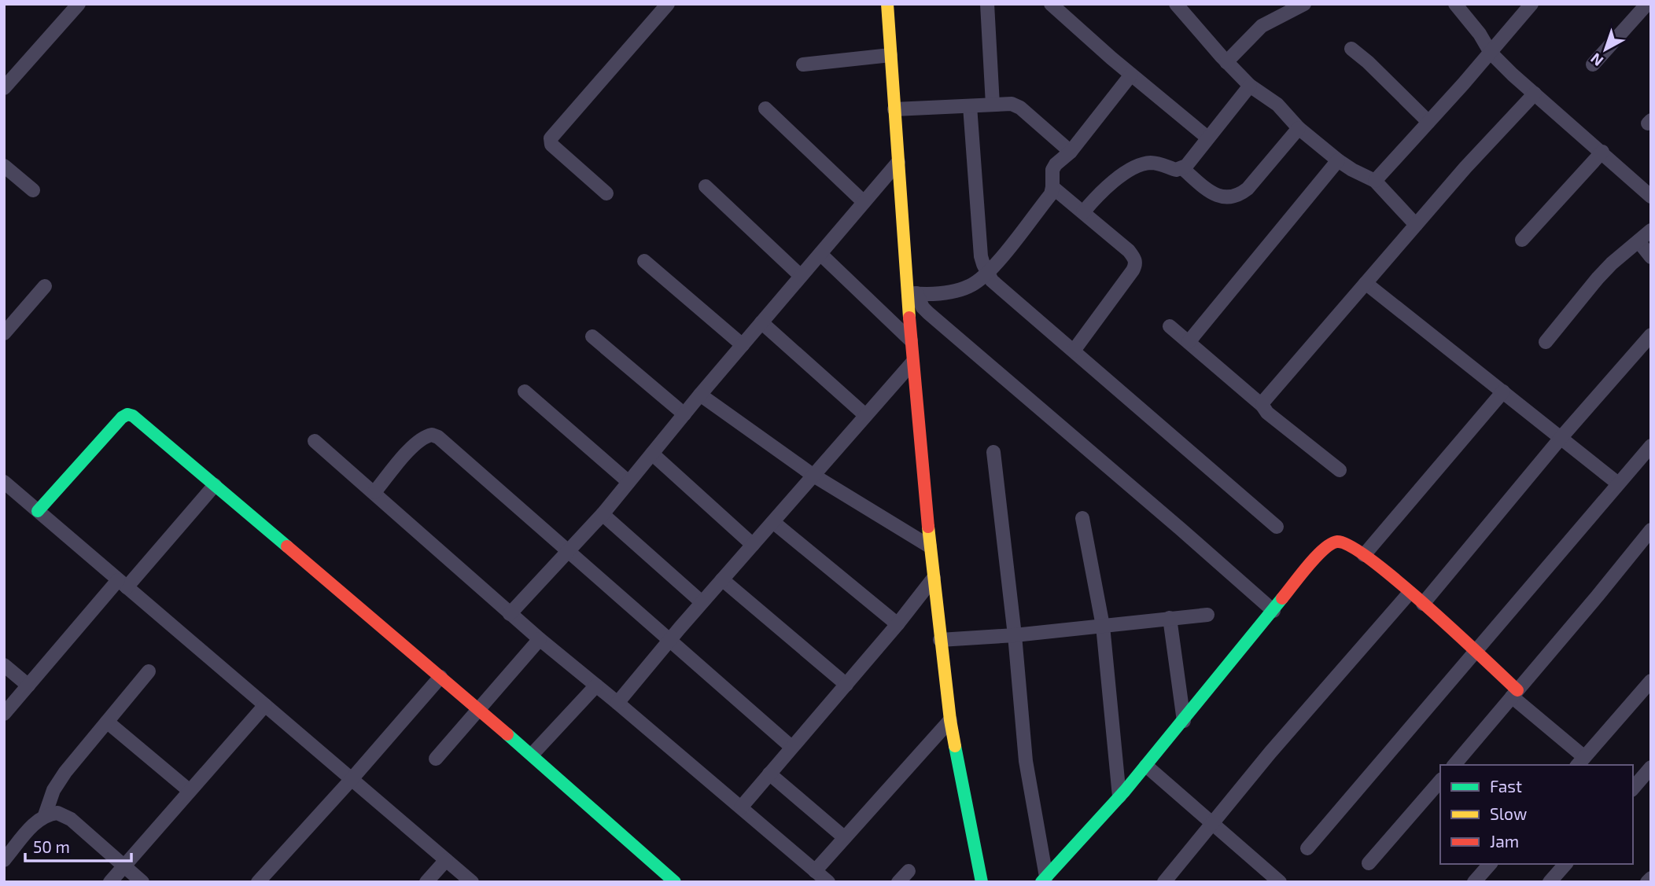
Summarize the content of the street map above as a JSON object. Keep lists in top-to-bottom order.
{
  "legend": ["Fast", "Slow", "Jam"],
  "scale_bar": "50 m",
  "north": "bottom left"
}
